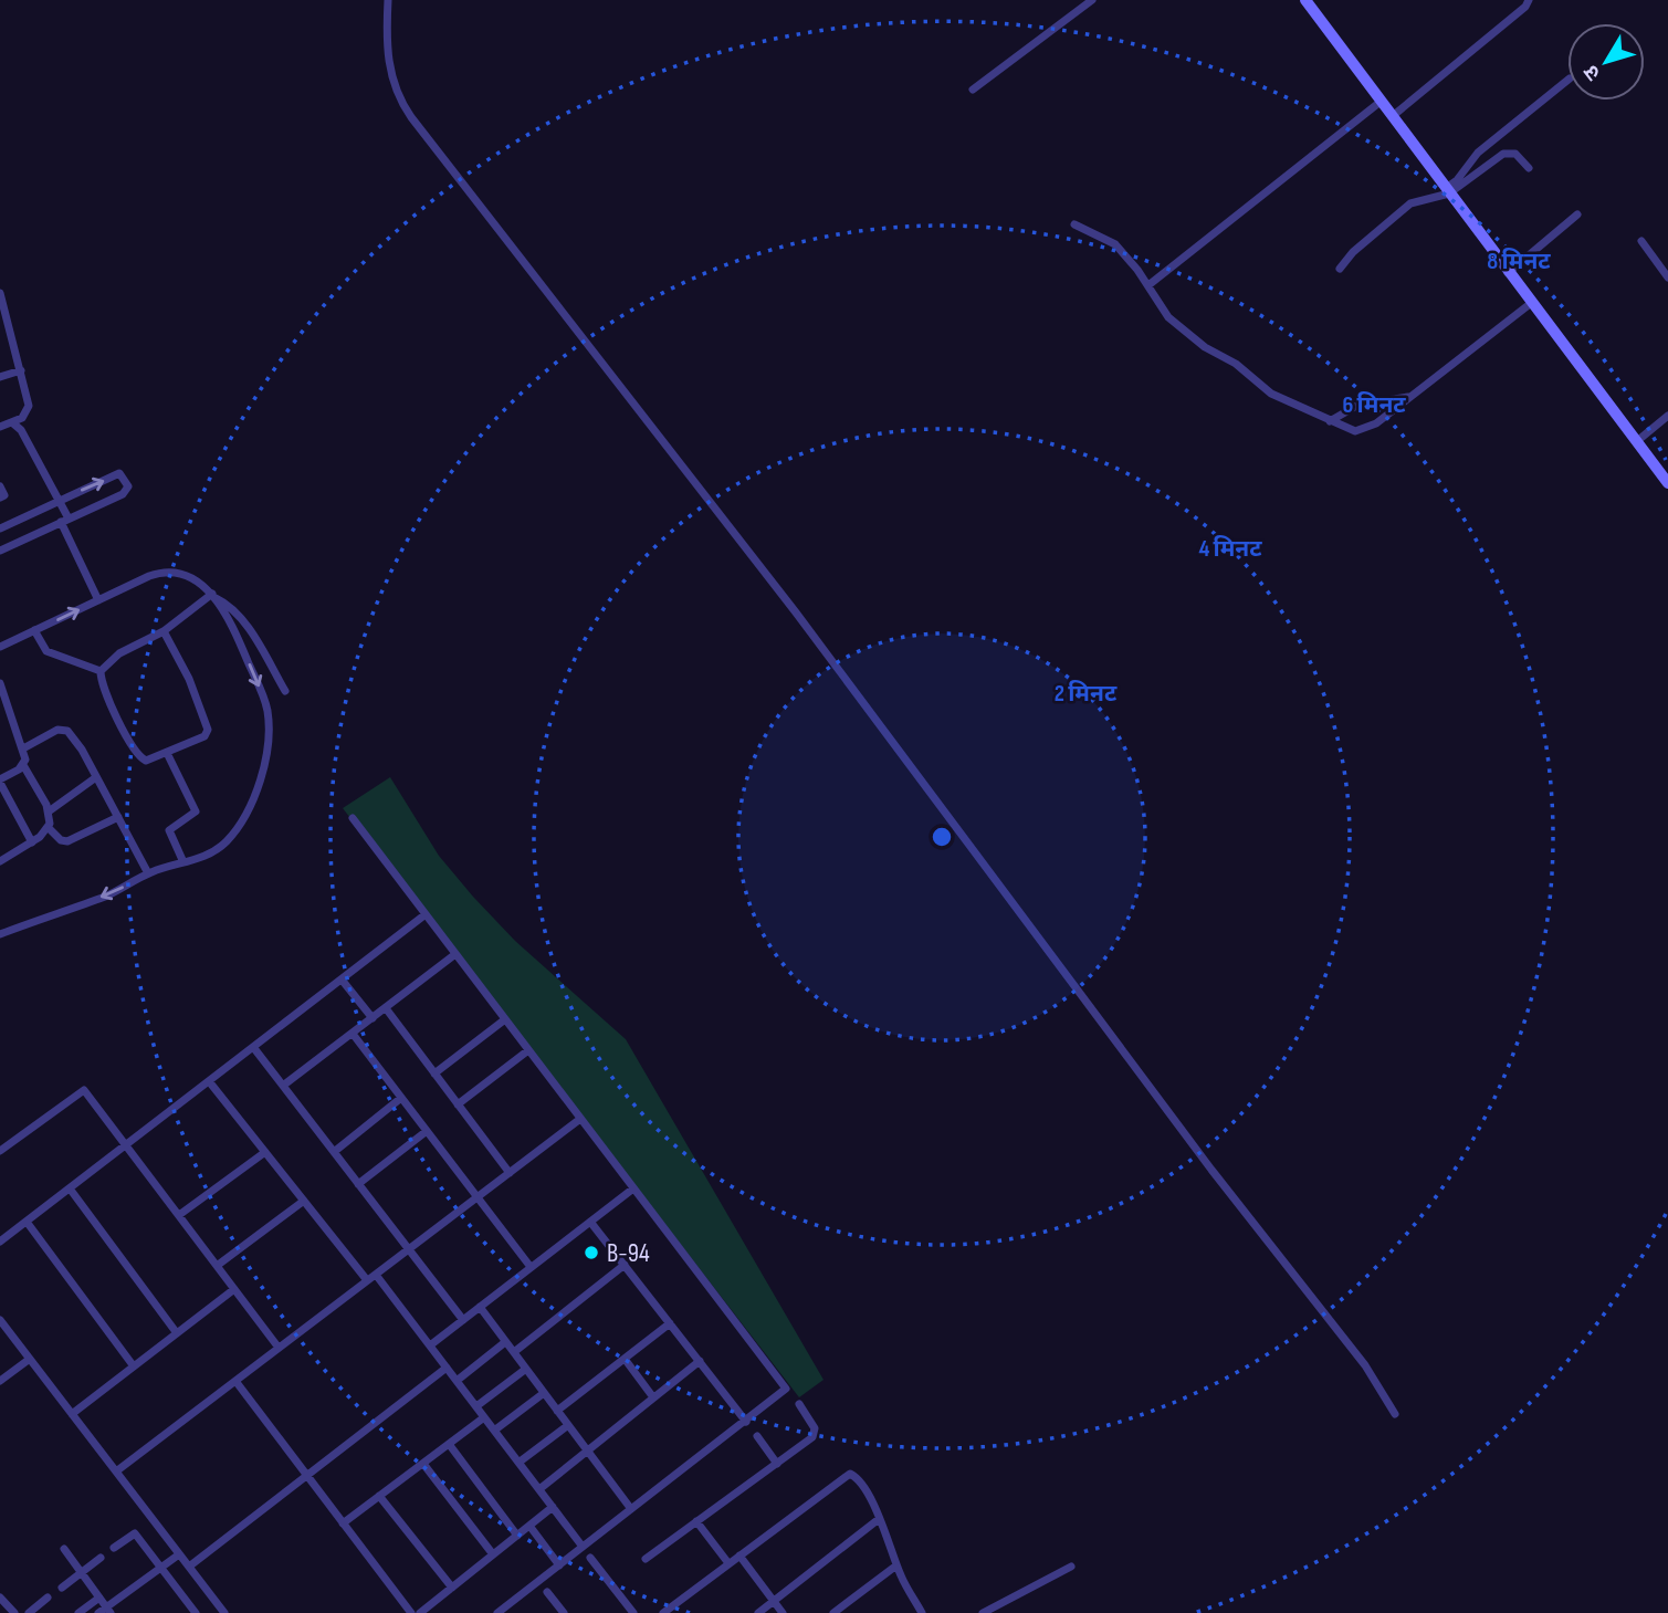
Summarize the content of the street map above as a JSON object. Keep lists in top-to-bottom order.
{
  "places": ["B-94"],
  "north": "bottom left",
  "rings": [
    "8 मिनट",
    "6 मिनट",
    "4 मिनट",
    "2 मिनट"
  ]
}
